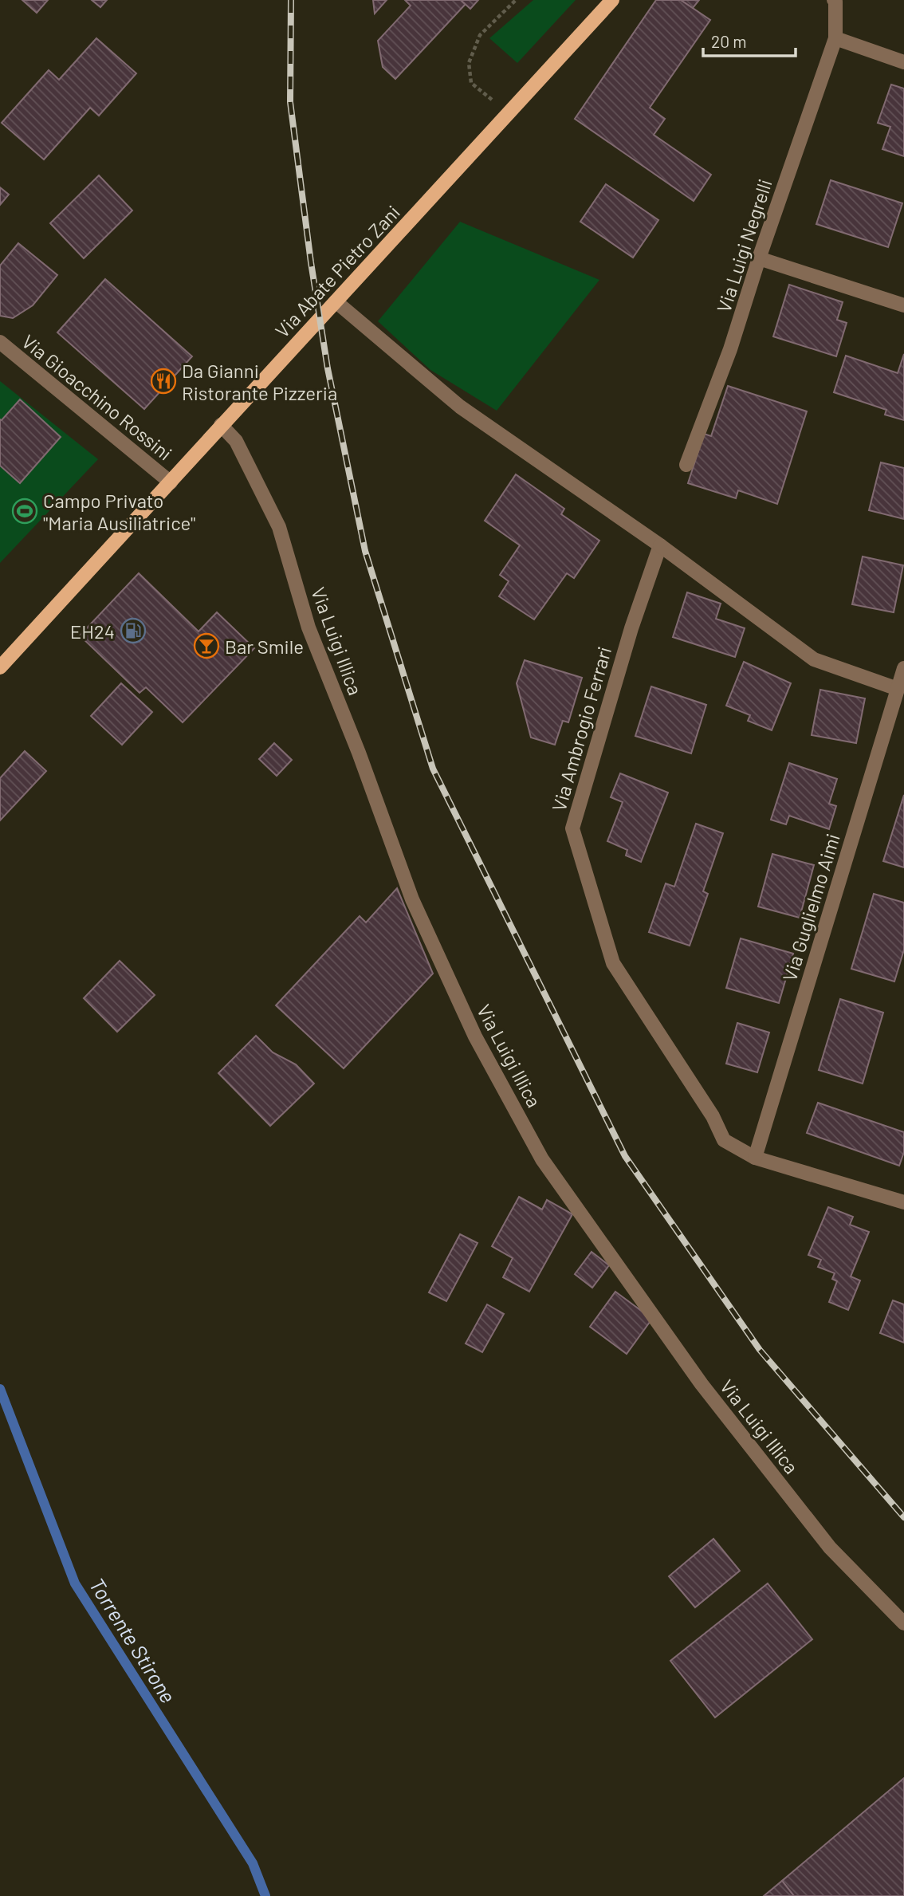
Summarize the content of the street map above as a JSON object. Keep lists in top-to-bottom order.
{
  "streets": {
    "main road": ["Via Abate Pietro Zani"],
    "street": [
      "Via Luigi Negrelli",
      "Via Gioacchino Rossini",
      "Via Luigi Illica",
      "Via Ambrogio Ferrari",
      "Via Guglielmo Aimi"
    ]
  },
  "crossings": [
    ["Via Abate Pietro Zani", "Via Gioacchino Rossini"],
    ["Via Abate Pietro Zani", "Via Luigi Illica"],
    ["Via Ambrogio Ferrari", "Via Guglielmo Aimi"]
  ],
  "water": ["Torrente Stirone"],
  "places": {
    "restaurant": ["Da Gianni Ristorante Pizzeria"],
    "sports": ["Campo Privato \"Maria Ausiliatrice\""],
    "fuel station": ["EH24"],
    "bar": ["Bar Smile"]
  },
  "scale_bar": "20 m"
}
